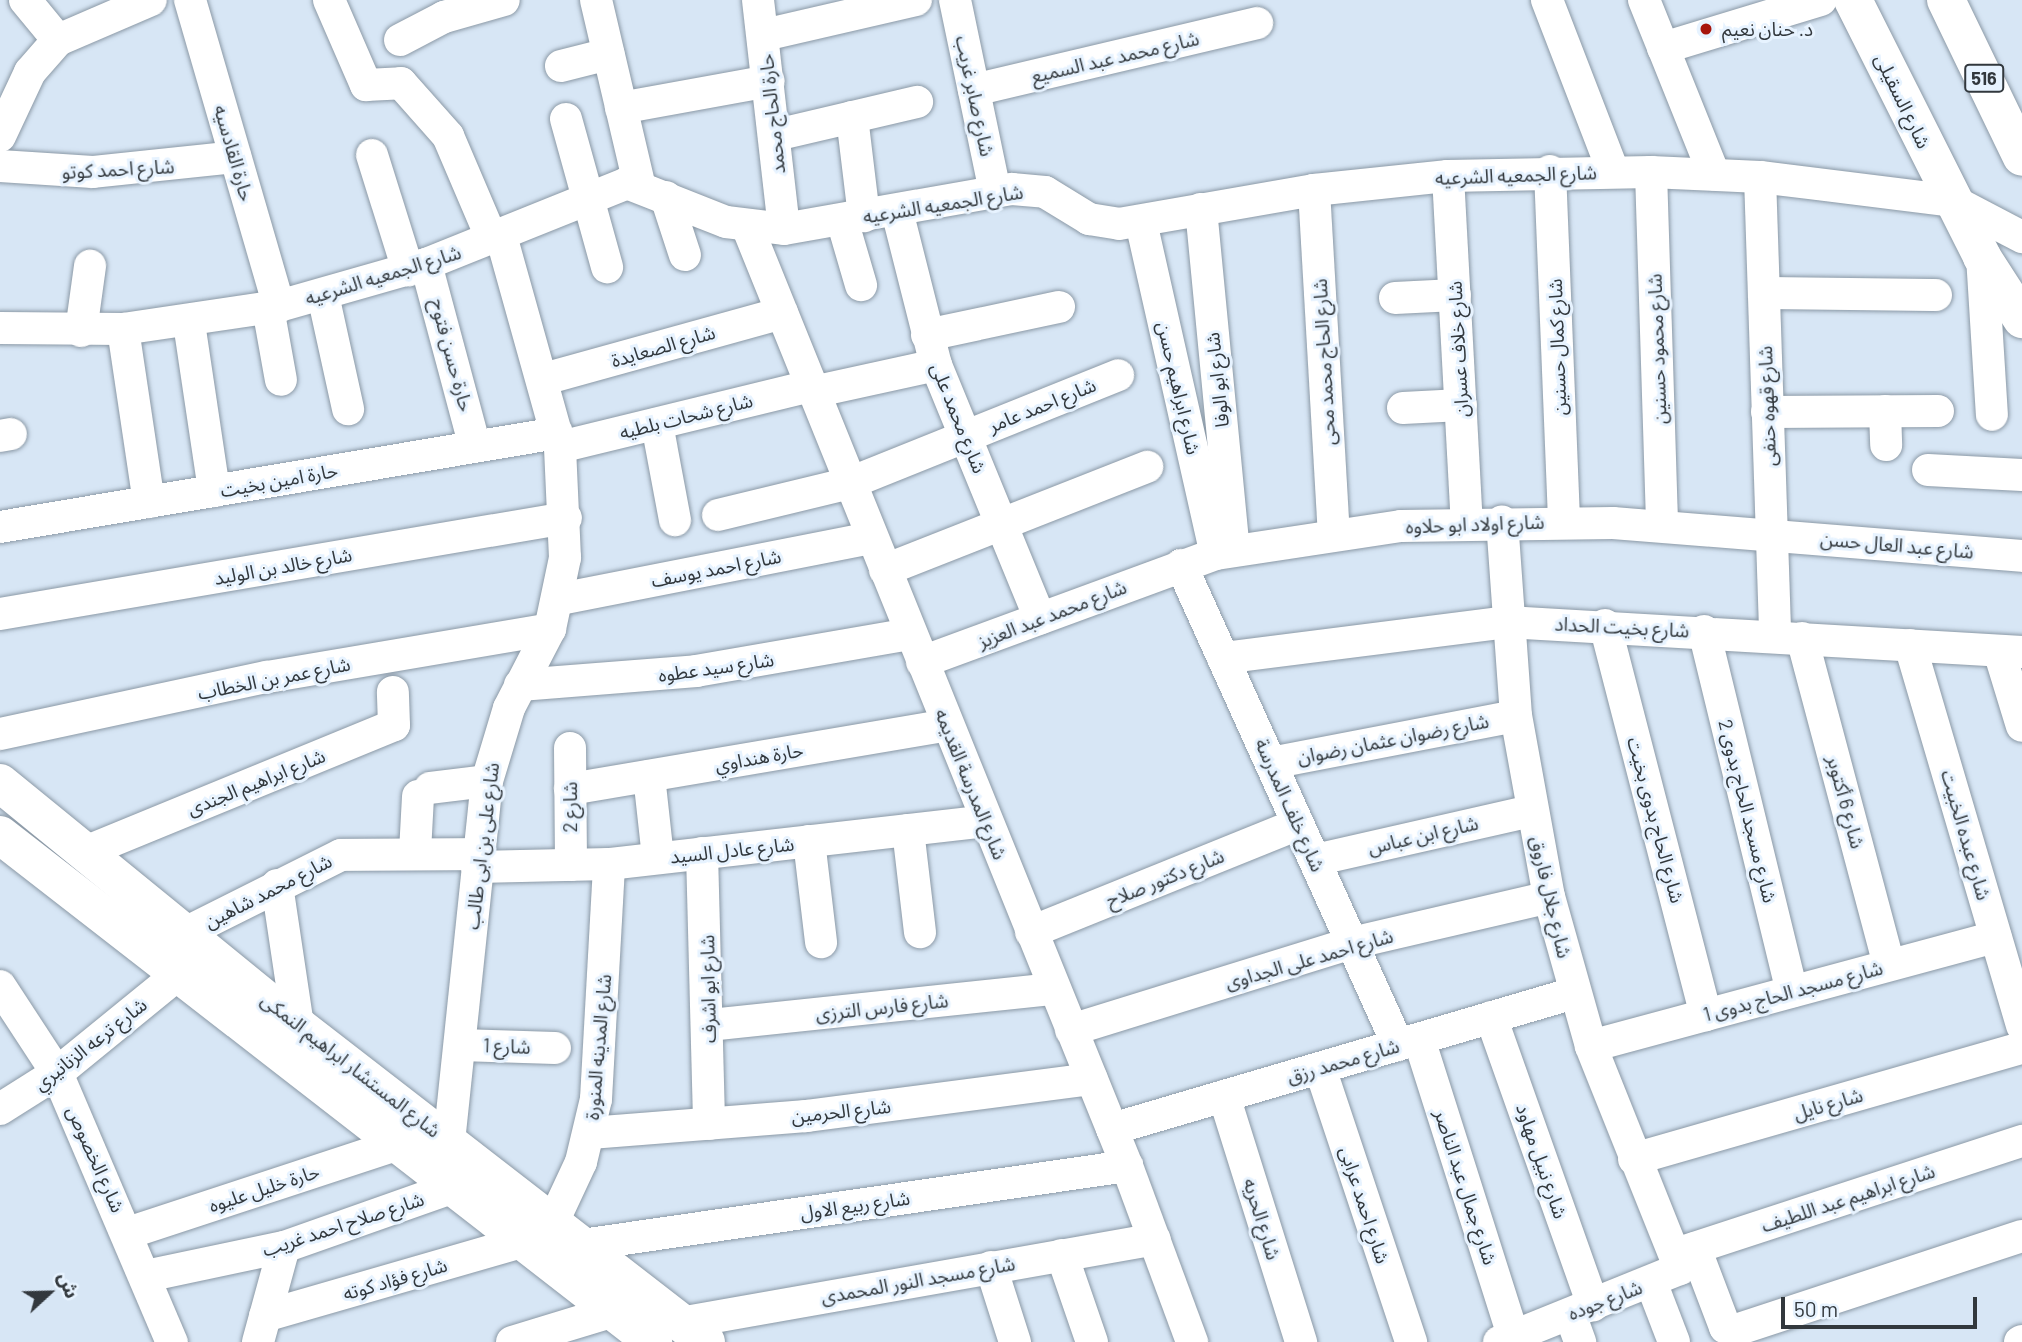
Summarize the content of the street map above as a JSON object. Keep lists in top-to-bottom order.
{
  "streets": {
    "main road": ["516", "شارع السقيلى", "شارع المستشار ابراهيم النمكى"],
    "street": [
      "شارع محمد عبد السميع",
      "شارع صابر غريب",
      "حارة الحاج محمد",
      "حارة القادسيه",
      "شارع احمد كوتو",
      "شارع الجمعيه الشرعيه",
      "شارع الصعايدة",
      "شارع كمال حسنين",
      "شارع خلاف عسران",
      "شارع محمود حسنين",
      "حارة حسن فتوح",
      "شارع الحاج محمد محى",
      "شارع ابو الوفا",
      "شارع ابراهيم حسن",
      "شارع احمد عامر",
      "شارع قهوه حنفى",
      "شارع شحات بلطيه",
      "شارع محمد على",
      "حارة امين بخيت",
      "شارع اولاد ابو حلاوه",
      "شارع عبد العال حسن",
      "شارع خالد بن الوليد",
      "شارع احمد يوسف",
      "شارع محمد عبد العزيز",
      "شارع بخيت الحداد",
      "شارع سيد عطوه",
      "شارع عمر بن الخطاب",
      "شارع رضوان عثمان رضوان",
      "حارة هنداوي",
      "شارع ابراهيم الجندى",
      "شارع المدرسة القديمه",
      "شارع 6 أكتوبر",
      "شارع خلف المدرسة",
      "شارع 2",
      "شارع مسجد الحاج بدوى 2",
      "شارع الحاج بدوى بخيت",
      "شارع ابن عباس",
      "شارع عبده الخبيت",
      "شارع على بن ابى طالب",
      "شارع عادل السيد",
      "شارع دكتور صلاح",
      "شارع محمد شاهين",
      "شارع جلال فاروق",
      "شارع احمد على الجداوى",
      "شارع ابو اشرف",
      "شارع مسجد الحاج بدوى 1",
      "شارع فارس الترزى",
      "شارع ترعه الزنانيري",
      "شارع 1",
      "شارع المدينه المنورة",
      "شارع محمد رزق",
      "شارع نايل",
      "شارع الحرمين",
      "شارع الخصوص",
      "شارع نبيل مهاود",
      "شارع جمال عبد الناصر",
      "حارة خليل عليوه",
      "شارع ابراهيم عبد اللطيف",
      "شارع ربيع الاول",
      "شارع احمد عرابى",
      "شارع الحريه",
      "شارع صلاح احمد غريب",
      "شارع فؤاد كوته",
      "شارع مسجد النور المحمدى",
      "شارع جوده"
    ]
  },
  "crossings": [
    ["شارع محمد عبد السميع", "شارع صابر غريب"],
    ["شارع صابر غريب", "شارع الجمعيه الشرعيه"],
    ["شارع السقيلى", "شارع الجمعيه الشرعيه"],
    ["حارة الحاج محمد", "شارع الجمعيه الشرعيه"],
    ["حارة القادسيه", "شارع احمد كوتو"],
    ["حارة القادسيه", "شارع الجمعيه الشرعيه"],
    ["شارع الجمعيه الشرعيه", "شارع كمال حسنين"],
    ["شارع الجمعيه الشرعيه", "شارع خلاف عسران"],
    ["شارع الجمعيه الشرعيه", "شارع محمود حسنين"],
    ["شارع الجمعيه الشرعيه", "حارة حسن فتوح"],
    ["شارع الجمعيه الشرعيه", "شارع الحاج محمد محى"],
    ["شارع الجمعيه الشرعيه", "شارع ابو الوفا"],
    ["شارع الجمعيه الشرعيه", "شارع ابراهيم حسن"],
    ["شارع الجمعيه الشرعيه", "شارع قهوه حنفى"],
    ["شارع الجمعيه الشرعيه", "شارع محمد على"],
    ["شارع الجمعيه الشرعيه", "شارع المدرسة القديمه"],
    ["شارع الجمعيه الشرعيه", "شارع على بن ابى طالب"],
    ["شارع الصعايدة", "شارع المدرسة القديمه"],
    ["شارع الصعايدة", "شارع على بن ابى طالب"],
    ["شارع كمال حسنين", "شارع اولاد ابو حلاوه"],
    ["شارع خلاف عسران", "شارع اولاد ابو حلاوه"],
    ["شارع محمود حسنين", "شارع اولاد ابو حلاوه"],
    ["حارة حسن فتوح", "حارة امين بخيت"],
    ["شارع الحاج محمد محى", "شارع اولاد ابو حلاوه"],
    ["شارع ابو الوفا", "شارع ابراهيم حسن"],
    ["شارع ابو الوفا", "شارع اولاد ابو حلاوه"],
    ["شارع ابراهيم حسن", "شارع اولاد ابو حلاوه"],
    ["شارع احمد عامر", "شارع محمد على"],
    ["شارع احمد عامر", "شارع المدرسة القديمه"],
    ["شارع قهوه حنفى", "شارع اولاد ابو حلاوه"],
    ["شارع قهوه حنفى", "شارع عبد العال حسن"],
    ["شارع قهوه حنفى", "شارع بخيت الحداد"],
    ["شارع قهوه حنفى", "شارع 6 أكتوبر"],
    ["شارع شحات بلطيه", "شارع محمد على"],
    ["شارع شحات بلطيه", "حارة امين بخيت"],
    ["شارع شحات بلطيه", "شارع المدرسة القديمه"],
    ["شارع شحات بلطيه", "شارع على بن ابى طالب"],
    ["شارع محمد على", "شارع محمد عبد العزيز"],
    ["حارة امين بخيت", "شارع على بن ابى طالب"],
    ["شارع اولاد ابو حلاوه", "شارع عبد العال حسن"],
    ["شارع اولاد ابو حلاوه", "شارع محمد عبد العزيز"],
    ["شارع اولاد ابو حلاوه", "شارع خلف المدرسة"],
    ["شارع اولاد ابو حلاوه", "شارع جلال فاروق"],
    ["شارع خالد بن الوليد", "شارع على بن ابى طالب"],
    ["شارع احمد يوسف", "شارع المدرسة القديمه"],
    ["شارع احمد يوسف", "شارع على بن ابى طالب"],
    ["شارع محمد عبد العزيز", "شارع سيد عطوه"],
    ["شارع محمد عبد العزيز", "شارع المدرسة القديمه"],
    ["شارع محمد عبد العزيز", "شارع خلف المدرسة"],
    ["شارع بخيت الحداد", "شارع 6 أكتوبر"],
    ["شارع بخيت الحداد", "شارع خلف المدرسة"],
    ["شارع بخيت الحداد", "شارع مسجد الحاج بدوى 2"],
    ["شارع بخيت الحداد", "شارع الحاج بدوى بخيت"],
    ["شارع بخيت الحداد", "شارع عبده الخبيت"],
    ["شارع بخيت الحداد", "شارع جلال فاروق"],
    ["شارع سيد عطوه", "شارع المدرسة القديمه"],
    ["شارع سيد عطوه", "شارع على بن ابى طالب"],
    ["شارع عمر بن الخطاب", "شارع على بن ابى طالب"],
    ["شارع رضوان عثمان رضوان", "شارع خلف المدرسة"],
    ["شارع رضوان عثمان رضوان", "شارع جلال فاروق"],
    ["حارة هنداوي", "شارع المدرسة القديمه"],
    ["حارة هنداوي", "شارع 2"],
    ["شارع ابراهيم الجندى", "شارع المستشار ابراهيم النمكى"],
    ["شارع المدرسة القديمه", "شارع عادل السيد"],
    ["شارع المدرسة القديمه", "شارع دكتور صلاح"],
    ["شارع المدرسة القديمه", "شارع احمد على الجداوى"],
    ["شارع المدرسة القديمه", "شارع فارس الترزى"],
    ["شارع المدرسة القديمه", "شارع محمد رزق"],
    ["شارع المدرسة القديمه", "شارع الحرمين"],
    ["شارع المدرسة القديمه", "شارع ربيع الاول"],
    ["شارع المدرسة القديمه", "شارع مسجد النور المحمدى"],
    ["شارع 6 أكتوبر", "شارع مسجد الحاج بدوى 1"],
    ["شارع خلف المدرسة", "شارع ابن عباس"],
    ["شارع خلف المدرسة", "شارع دكتور صلاح"],
    ["شارع خلف المدرسة", "شارع احمد على الجداوى"],
    ["شارع خلف المدرسة", "شارع محمد رزق"],
    ["شارع خلف المدرسة", "شارع جمال عبد الناصر"],
    ["شارع 2", "شارع عادل السيد"],
    ["شارع مسجد الحاج بدوى 2", "شارع مسجد الحاج بدوى 1"],
    ["شارع الحاج بدوى بخيت", "شارع مسجد الحاج بدوى 1"],
    ["شارع ابن عباس", "شارع جلال فاروق"],
    ["شارع عبده الخبيت", "شارع مسجد الحاج بدوى 1"],
    ["شارع على بن ابى طالب", "شارع عادل السيد"],
    ["شارع على بن ابى طالب", "شارع محمد شاهين"],
    ["شارع على بن ابى طالب", "شارع 1"],
    ["شارع على بن ابى طالب", "شارع المستشار ابراهيم النمكى"],
    ["شارع عادل السيد", "شارع محمد شاهين"],
    ["شارع عادل السيد", "شارع ابو اشرف"],
    ["شارع عادل السيد", "شارع المدينه المنورة"],
    ["شارع محمد شاهين", "شارع المستشار ابراهيم النمكى"],
    ["شارع جلال فاروق", "شارع احمد على الجداوى"],
    ["شارع جلال فاروق", "شارع مسجد الحاج بدوى 1"],
    ["شارع جلال فاروق", "شارع محمد رزق"],
    ["شارع جلال فاروق", "شارع نايل"],
    ["شارع جلال فاروق", "شارع ابراهيم عبد اللطيف"],
    ["شارع جلال فاروق", "شارع جوده"],
    ["شارع ابو اشرف", "شارع فارس الترزى"],
    ["شارع ابو اشرف", "شارع الحرمين"],
    ["شارع ترعه الزنانيري", "شارع المستشار ابراهيم النمكى"],
    ["شارع ترعه الزنانيري", "شارع الخصوص"],
    ["شارع المدينه المنورة", "شارع المستشار ابراهيم النمكى"],
    ["شارع المدينه المنورة", "شارع الحرمين"],
    ["شارع المدينه المنورة", "شارع ربيع الاول"],
    ["شارع المدينه المنورة", "شارع فؤاد كوته"],
    ["شارع محمد رزق", "شارع نبيل مهاود"],
    ["شارع محمد رزق", "شارع جمال عبد الناصر"],
    ["شارع محمد رزق", "شارع احمد عرابى"],
    ["شارع محمد رزق", "شارع الحريه"],
    ["شارع المستشار ابراهيم النمكى", "حارة خليل عليوه"],
    ["شارع المستشار ابراهيم النمكى", "شارع ربيع الاول"],
    ["شارع المستشار ابراهيم النمكى", "شارع صلاح احمد غريب"],
    ["شارع المستشار ابراهيم النمكى", "شارع فؤاد كوته"],
    ["شارع المستشار ابراهيم النمكى", "شارع مسجد النور المحمدى"],
    ["شارع الخصوص", "حارة خليل عليوه"],
    ["شارع الخصوص", "شارع صلاح احمد غريب"],
    ["شارع نبيل مهاود", "شارع جوده"],
    ["شارع جمال عبد الناصر", "شارع جوده"],
    ["شارع ابراهيم عبد اللطيف", "شارع جوده"],
    ["شارع ربيع الاول", "شارع فؤاد كوته"]
  ],
  "places": ["د. حنان نعيم"],
  "scale_bar": "50 m",
  "north": "right"
}
